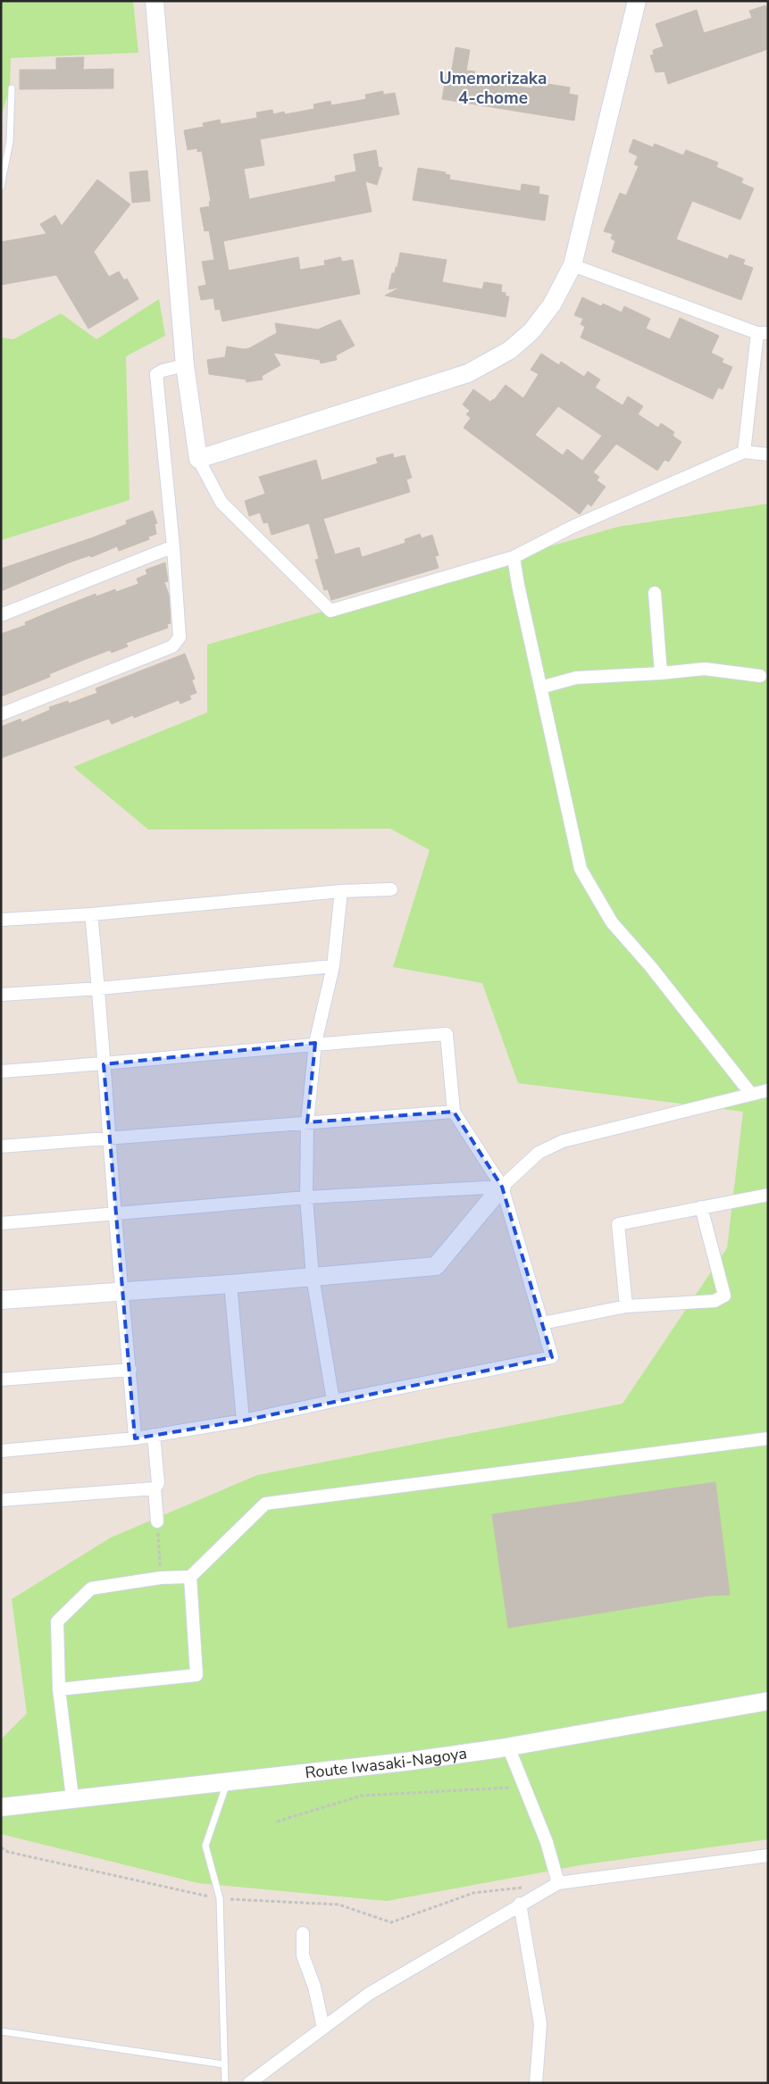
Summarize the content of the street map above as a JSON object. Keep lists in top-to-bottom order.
{
  "streets": {
    "street": ["Route Iwasaki-Nagoya"]
  },
  "districts": ["Umemorizaka 4-chome"]
}
